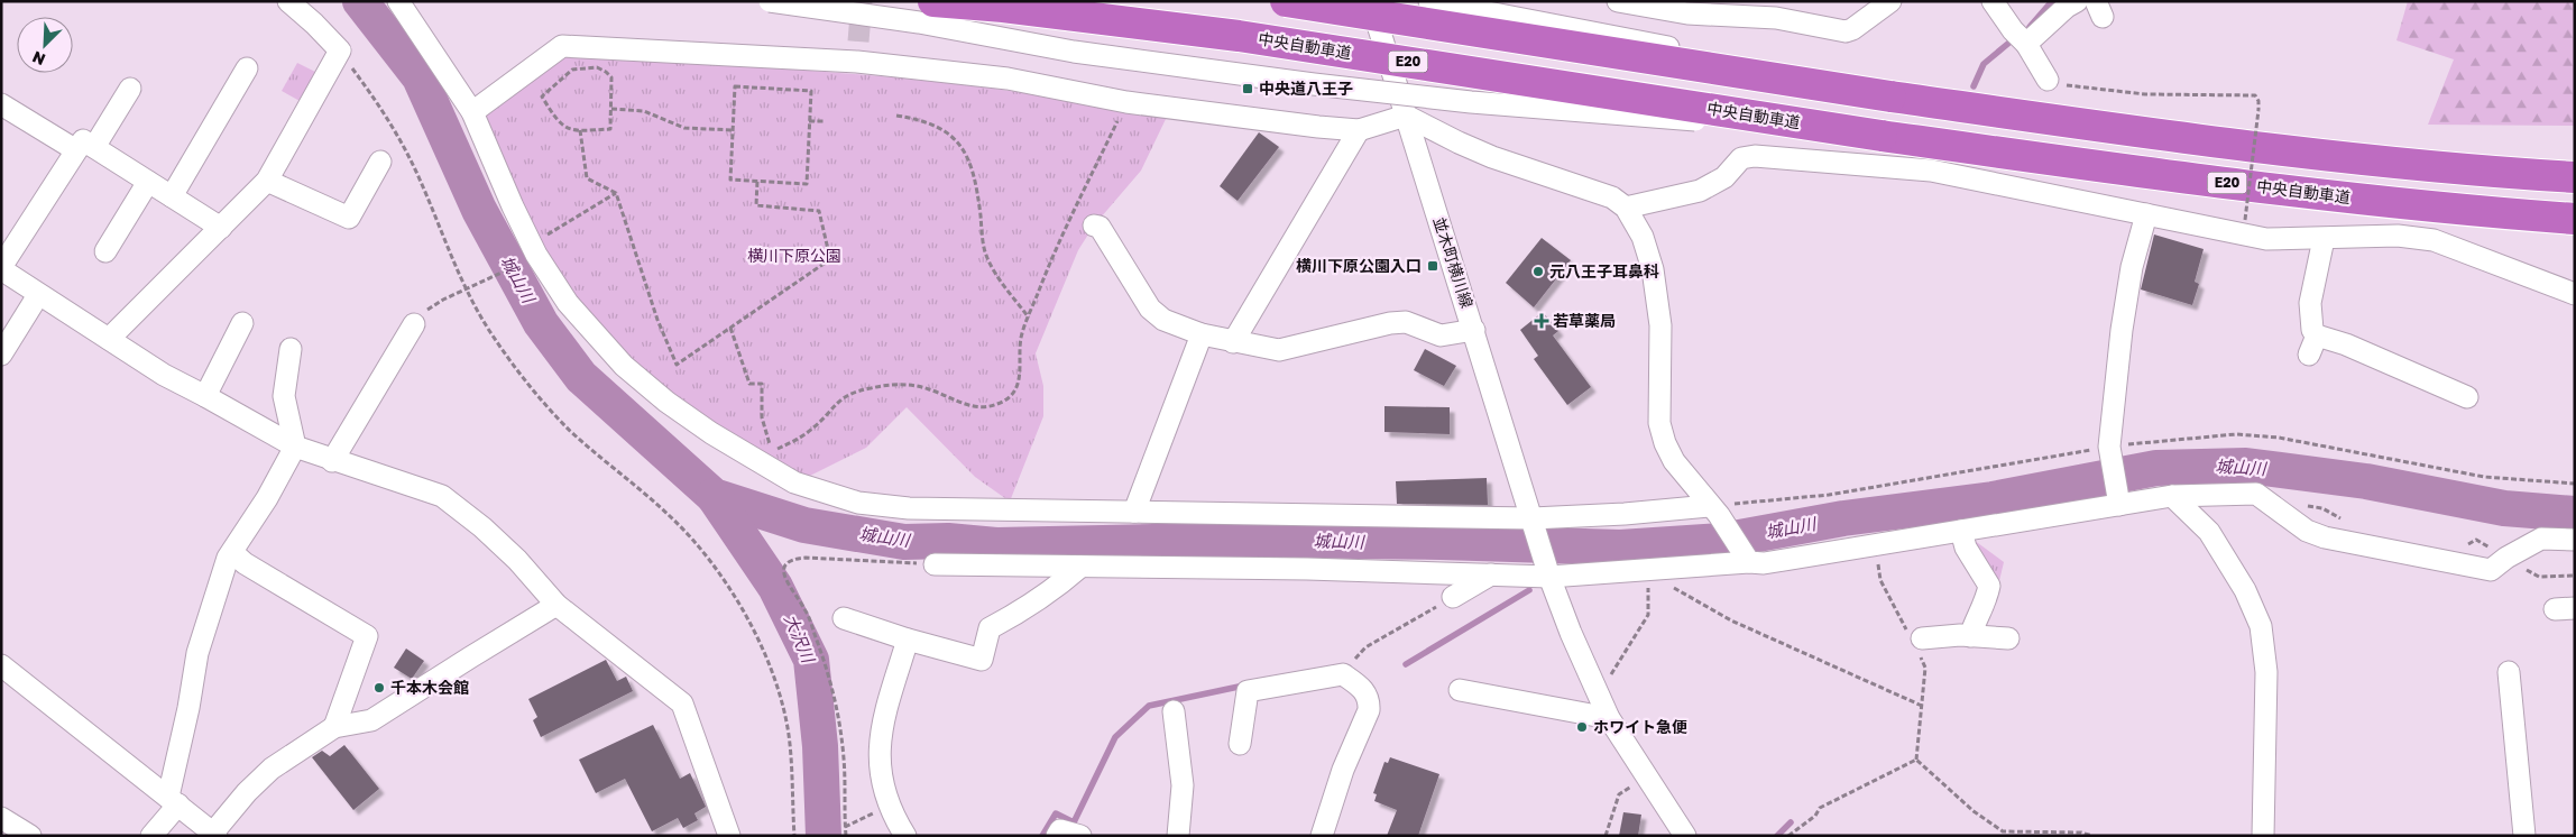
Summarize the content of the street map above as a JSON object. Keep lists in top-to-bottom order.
{
  "streets": {
    "highway": ["中央自動車道", "E20"],
    "street": ["並木町横川線"]
  },
  "water": ["城山川", "大沢川"],
  "parks": ["横川下原公園"],
  "places": {
    "transit": ["中央道八王子", "横川下原公園入口"],
    "other": ["元八王子耳鼻科", "千本木会館", "ホワイト急便"],
    "health": ["若草薬局"]
  },
  "north": "bottom left"
}
